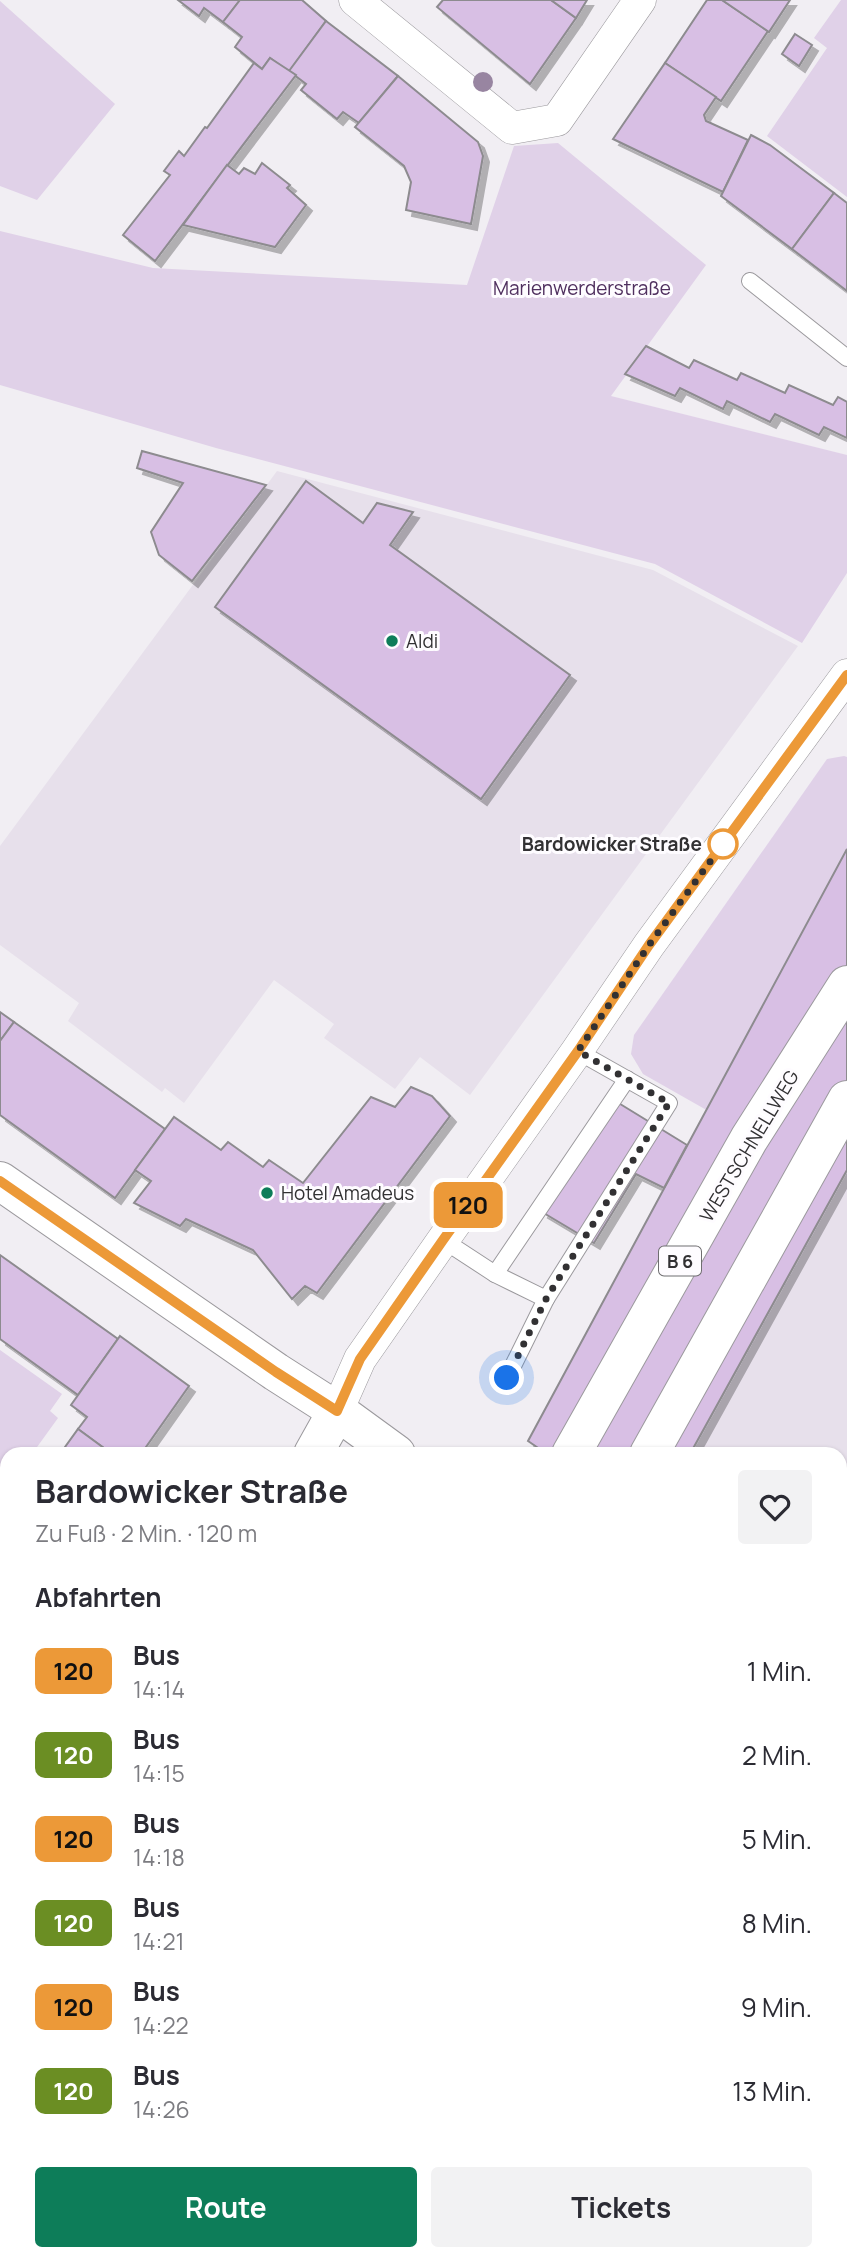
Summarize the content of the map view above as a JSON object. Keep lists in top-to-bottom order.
{
  "streets": {
    "main road": ["WESTSCHNELLWEG", "B 6"]
  },
  "parks": ["Marienwerderstraße"],
  "places": ["Aldi", "Bardowicker Straße", "Hotel Amadeus"],
  "lines": ["bus line 120"],
  "page": {
    "on_map": "120",
    "heading": [
      ["Bardowicker Straße", "Zu Fuß · 2 Min. · 120 m"],
      "Abfahrten"
    ],
    "list": [
      {
        "mark": "120",
        "name": "Bus",
        "note": "14:14",
        "value": "1 Min."
      },
      {
        "mark": "120",
        "name": "Bus",
        "note": "14:15",
        "value": "2 Min."
      },
      {
        "mark": "120",
        "name": "Bus",
        "note": "14:18",
        "value": "5 Min."
      },
      {
        "mark": "120",
        "name": "Bus",
        "note": "14:21",
        "value": "8 Min."
      },
      {
        "mark": "120",
        "name": "Bus",
        "note": "14:22",
        "value": "9 Min."
      },
      {
        "mark": "120",
        "name": "Bus",
        "note": "14:26",
        "value": "13 Min."
      }
    ],
    "buttons": ["Route", "Tickets"]
  }
}
